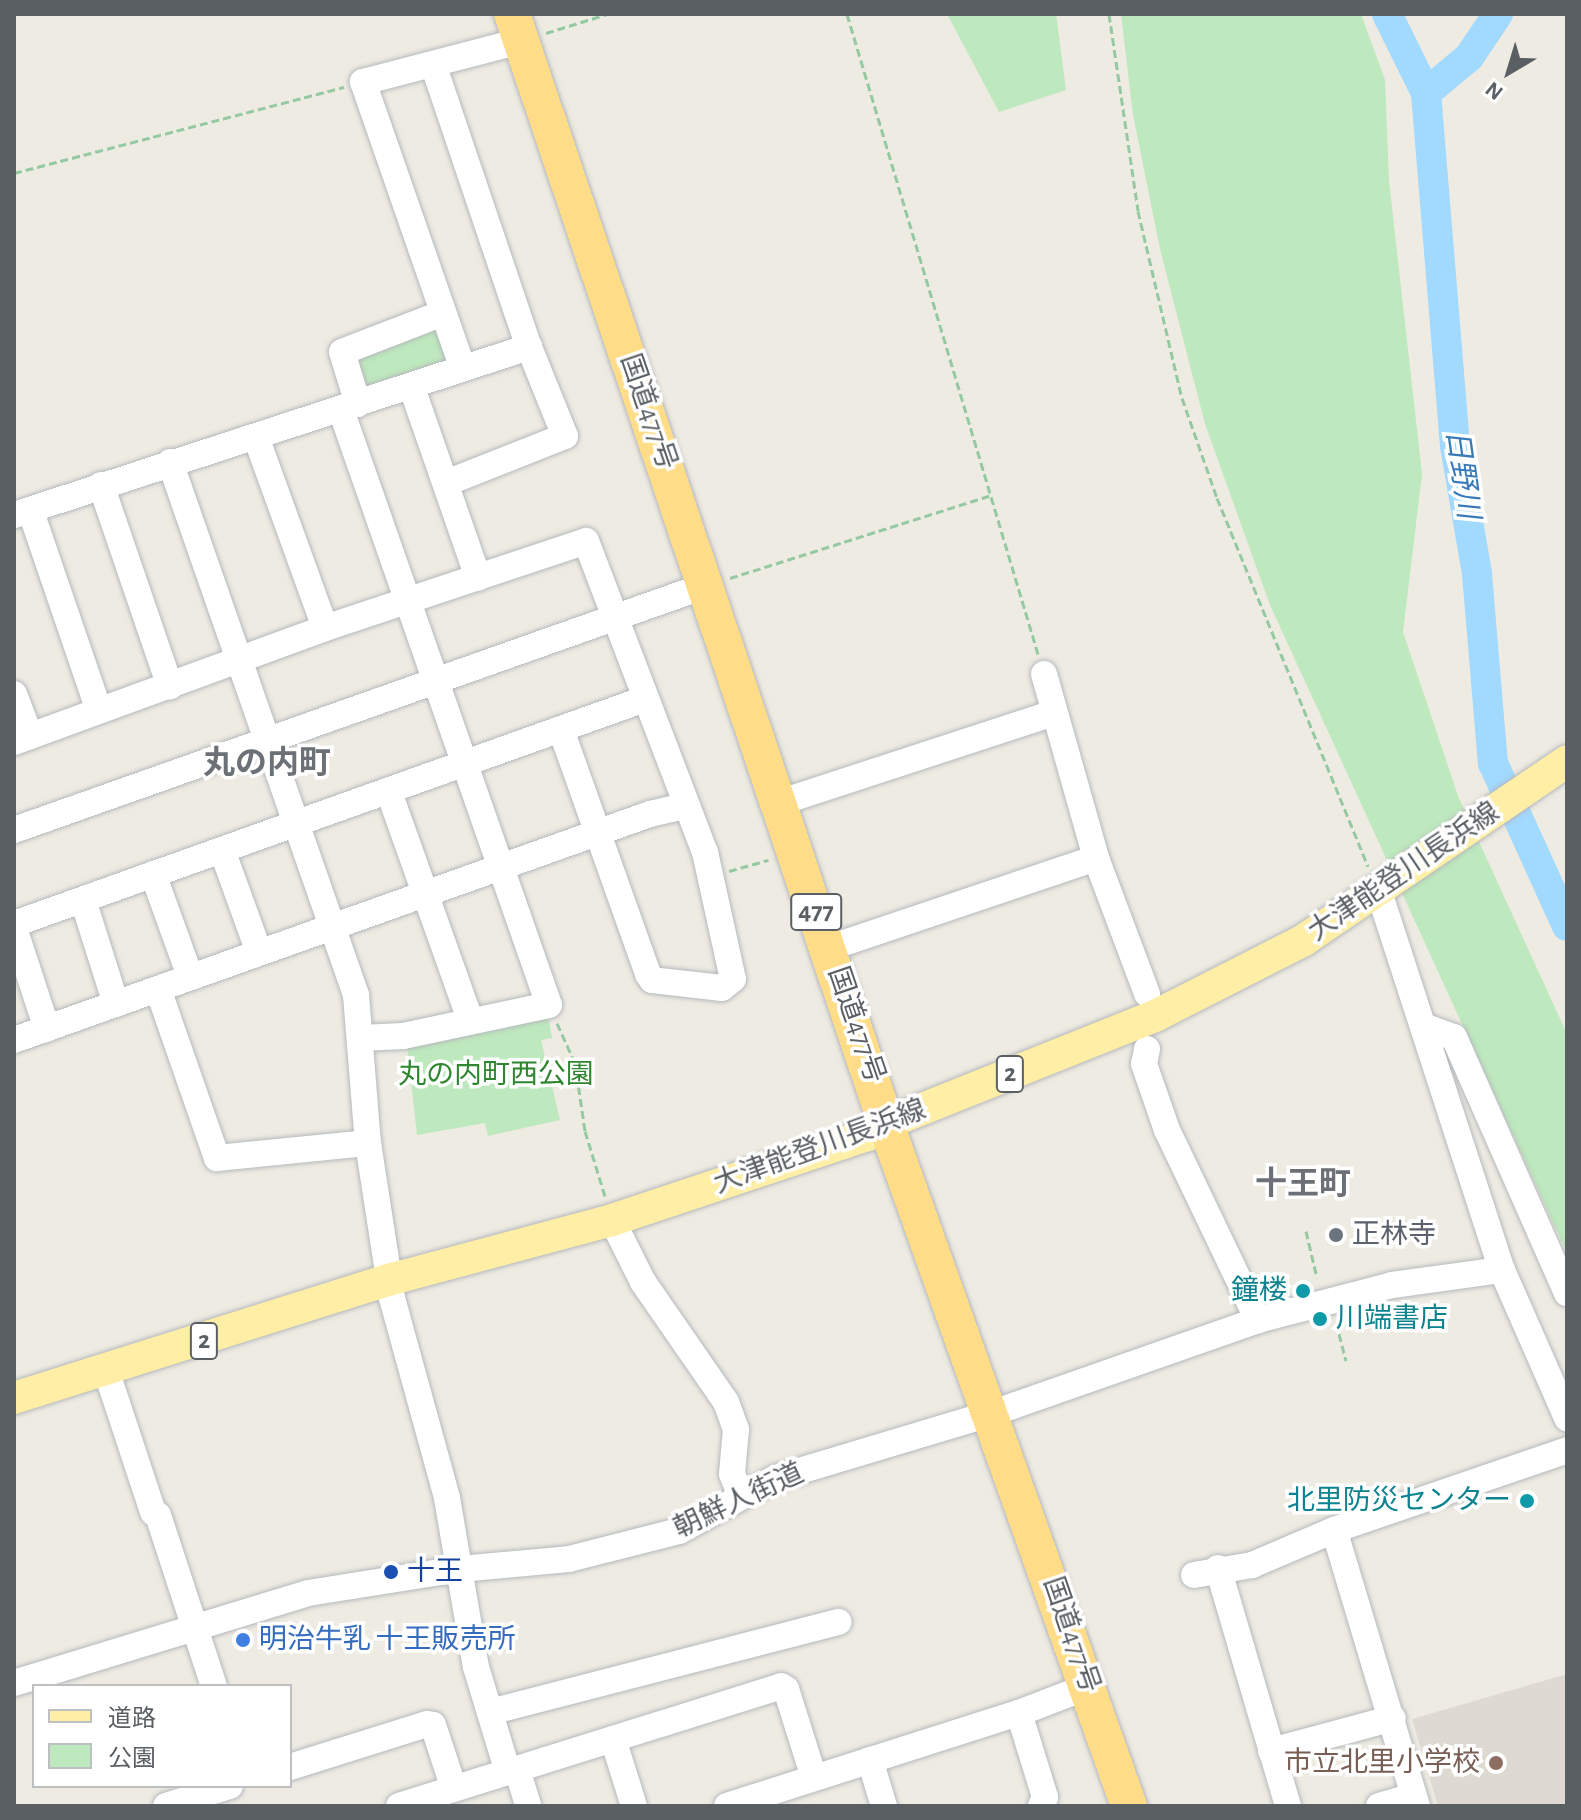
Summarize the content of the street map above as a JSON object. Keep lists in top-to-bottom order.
{
  "streets": {
    "highway": ["国道477号", "477"],
    "main road": ["大津能登川長浜線", "2"],
    "street": ["朝鮮人街道"]
  },
  "crossings": [
    ["国道477号", "大津能登川長浜線"],
    ["国道477号", "朝鮮人街道"]
  ],
  "districts": ["丸の内町", "十王町"],
  "water": ["日野川"],
  "parks": ["丸の内町西公園"],
  "places": [
    "正林寺",
    "鐘楼",
    "川端書店",
    "北里防災センター",
    "十王",
    "明治牛乳 十王販売所",
    "市立北里小学校"
  ],
  "legend": ["道路", "公園"],
  "north": "bottom left"
}
